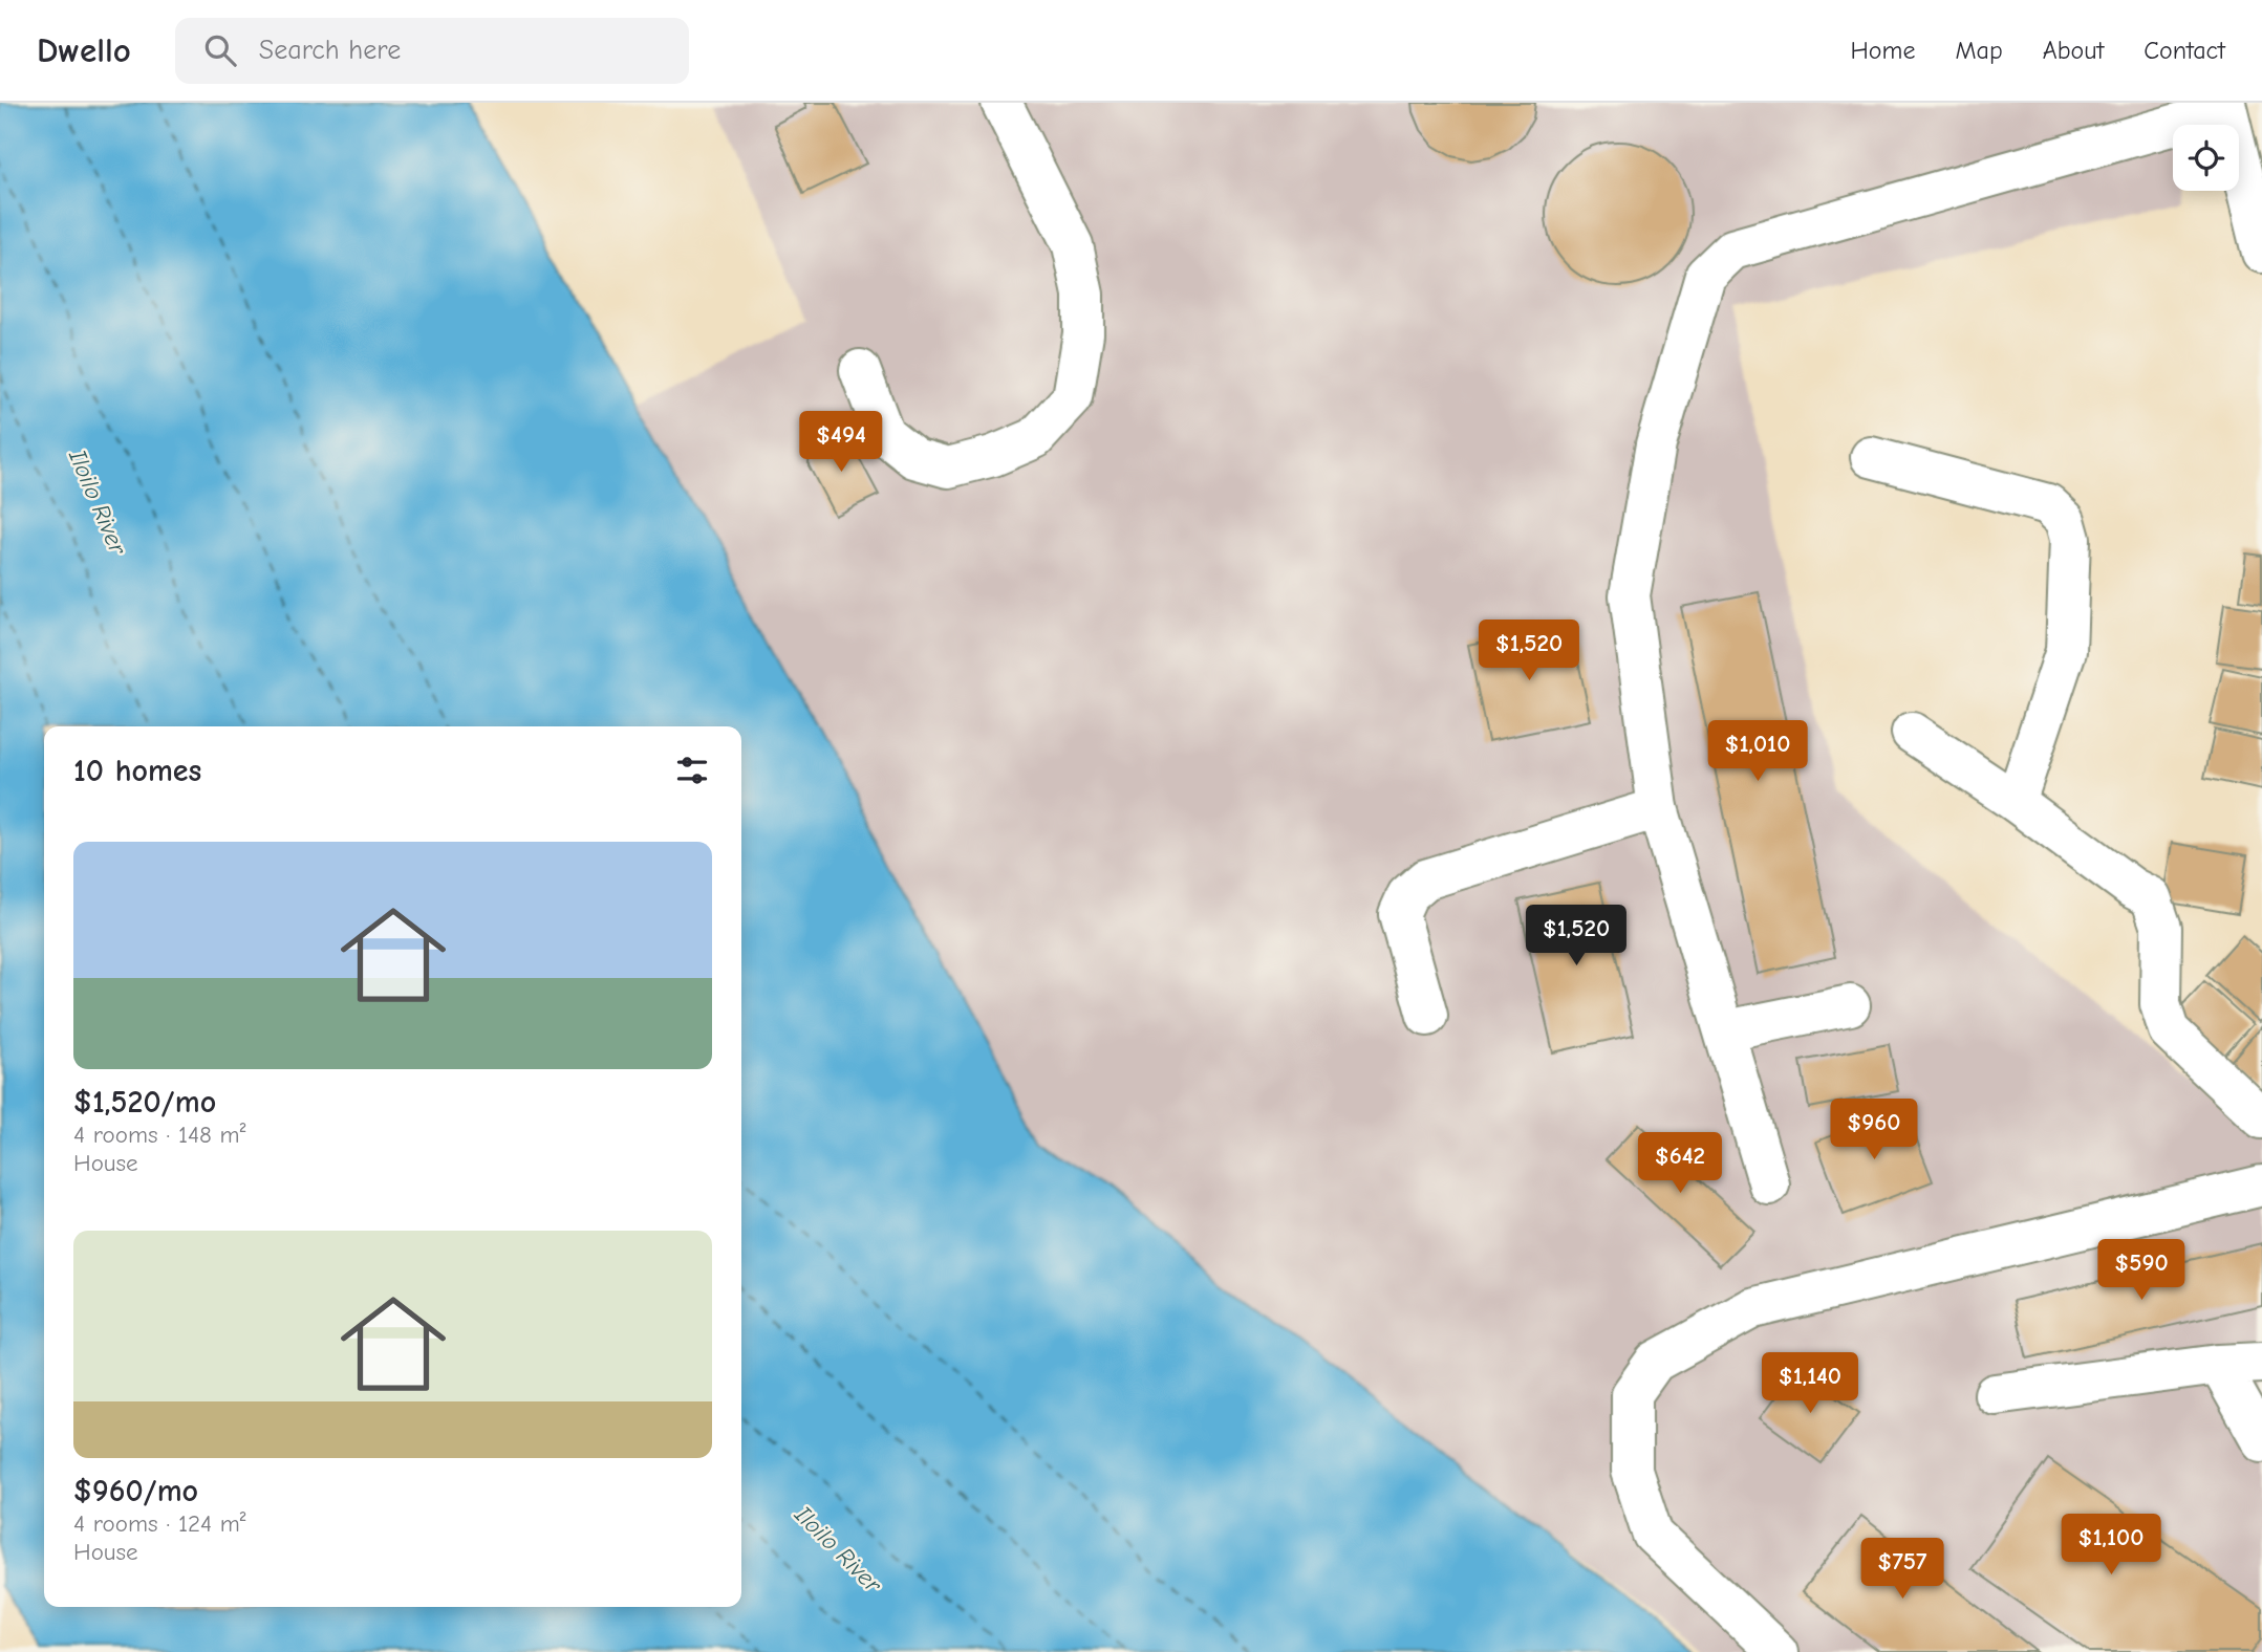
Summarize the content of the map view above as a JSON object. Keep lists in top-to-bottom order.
{
  "water": ["Iloilo River"],
  "page": {
    "header": "Dwello",
    "search": "Search here",
    "nav": [
      "Home",
      "Map",
      "About",
      "Contact"
    ],
    "price": [
      "$494",
      "$1,520",
      "$1,010",
      "$1,520",
      "$960",
      "$642",
      "$590",
      "$1,140",
      "$1,100",
      "$757"
    ],
    "heading": "10 homes",
    "list": [
      {
        "name": "$1,520/mo",
        "note": "4 rooms · 148 m² · House"
      },
      {
        "name": "$960/mo",
        "note": "4 rooms · 124 m² · House"
      }
    ]
  }
}
